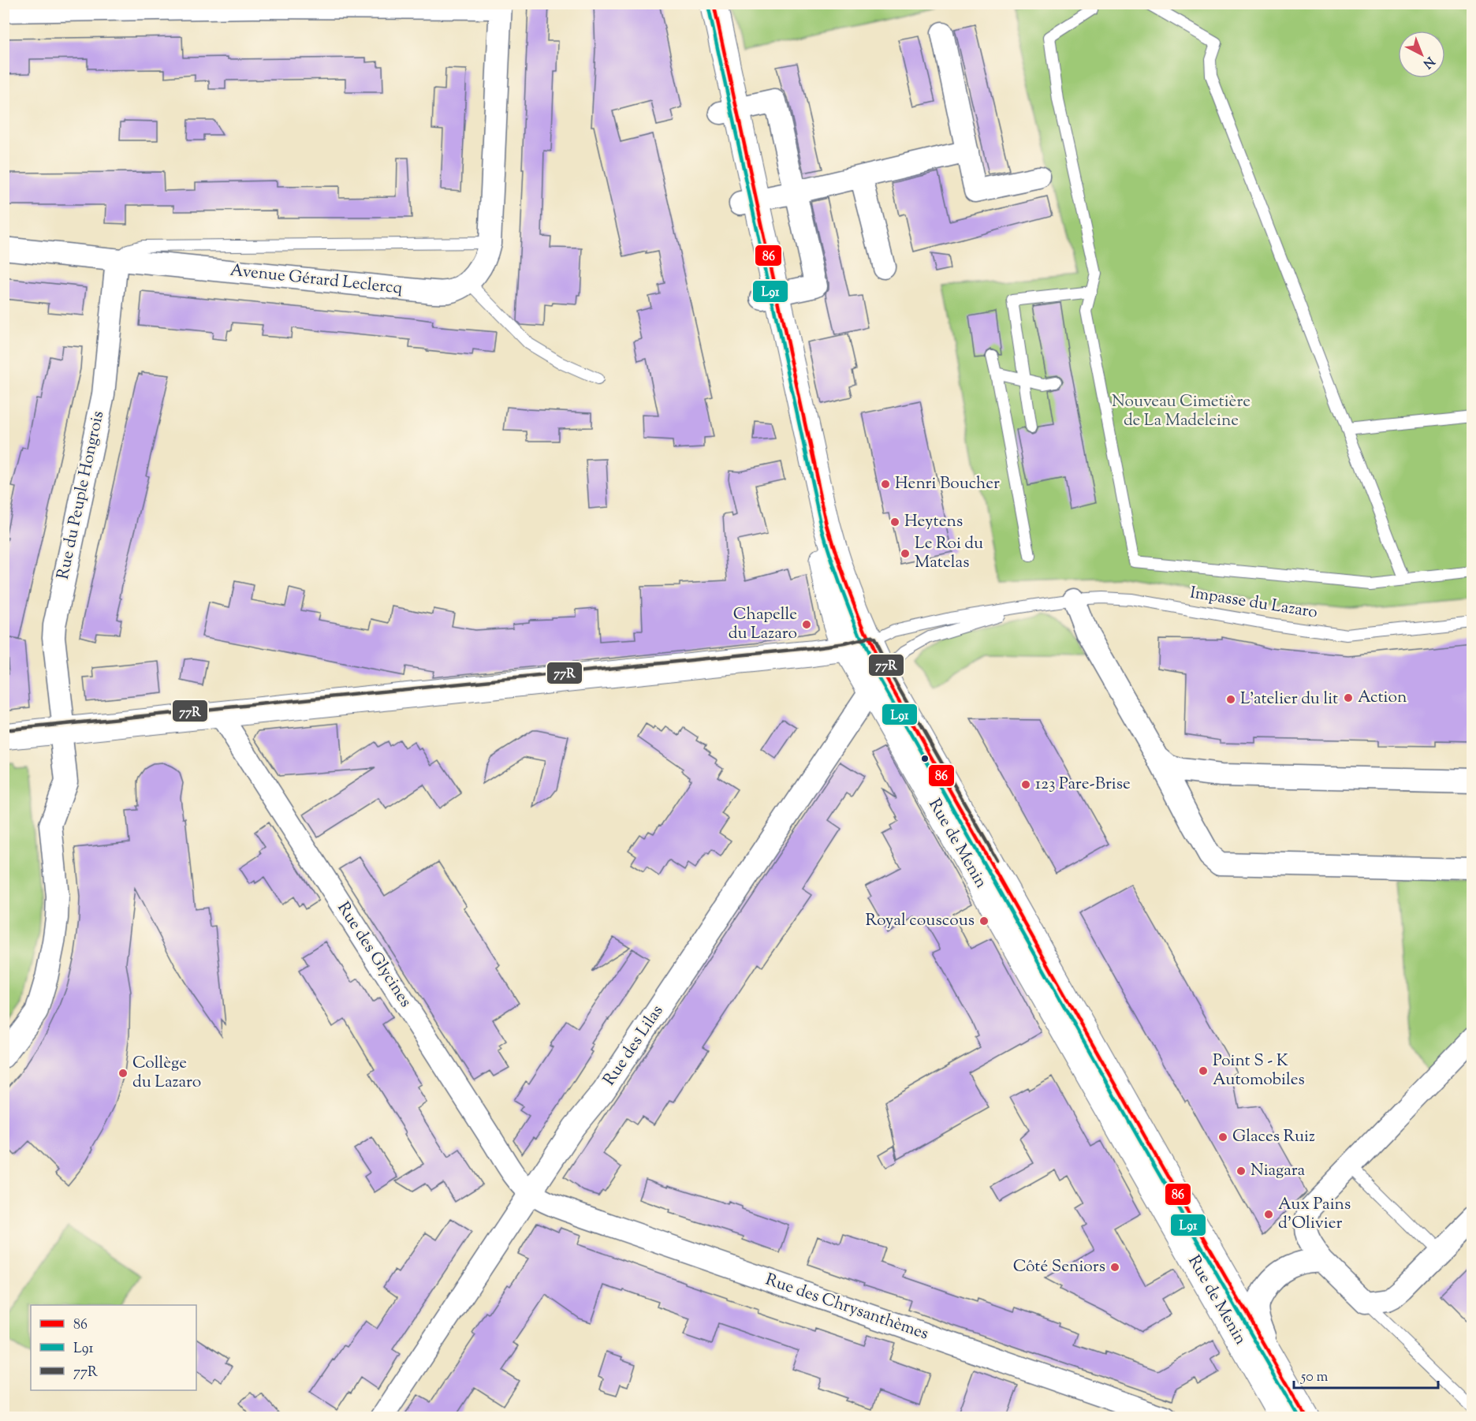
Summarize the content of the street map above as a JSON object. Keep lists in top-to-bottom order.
{
  "streets": {
    "main road": ["Rue de Menin"],
    "street": [
      "Avenue Gérard Leclercq",
      "Rue du Peuple Hongrois",
      "Rue des Glycines",
      "Rue des Lilas",
      "Rue des Chrysanthèmes"
    ],
    "lane": ["Impasse du Lazaro"]
  },
  "crossings": [
    ["Avenue Gérard Leclercq", "Rue du Peuple Hongrois"],
    ["Rue de Menin", "Rue des Lilas"],
    ["Rue des Glycines", "Rue des Lilas"],
    ["Rue des Glycines", "Rue des Chrysanthèmes"],
    ["Rue des Lilas", "Rue des Chrysanthèmes"]
  ],
  "parks": ["Nouveau Cimetière de La Madeleine"],
  "places": [
    "Henri Boucher",
    "Heytens",
    "Le Roi du Matelas",
    "Chapelle du Lazaro",
    "Action",
    "L'atelier du lit",
    "123 Pare-Brise",
    "Royal couscous",
    "Point S - K Automobiles",
    "Collège du Lazaro",
    "Glaces Ruiz",
    "Niagara",
    "Aux Pains d'Olivier",
    "Côté Seniors"
  ],
  "lines": ["transit line 86", "transit line L91", "transit line 77R"],
  "legend": ["86", "L91", "77R"],
  "scale_bar": "50 m",
  "north": "bottom right"
}
